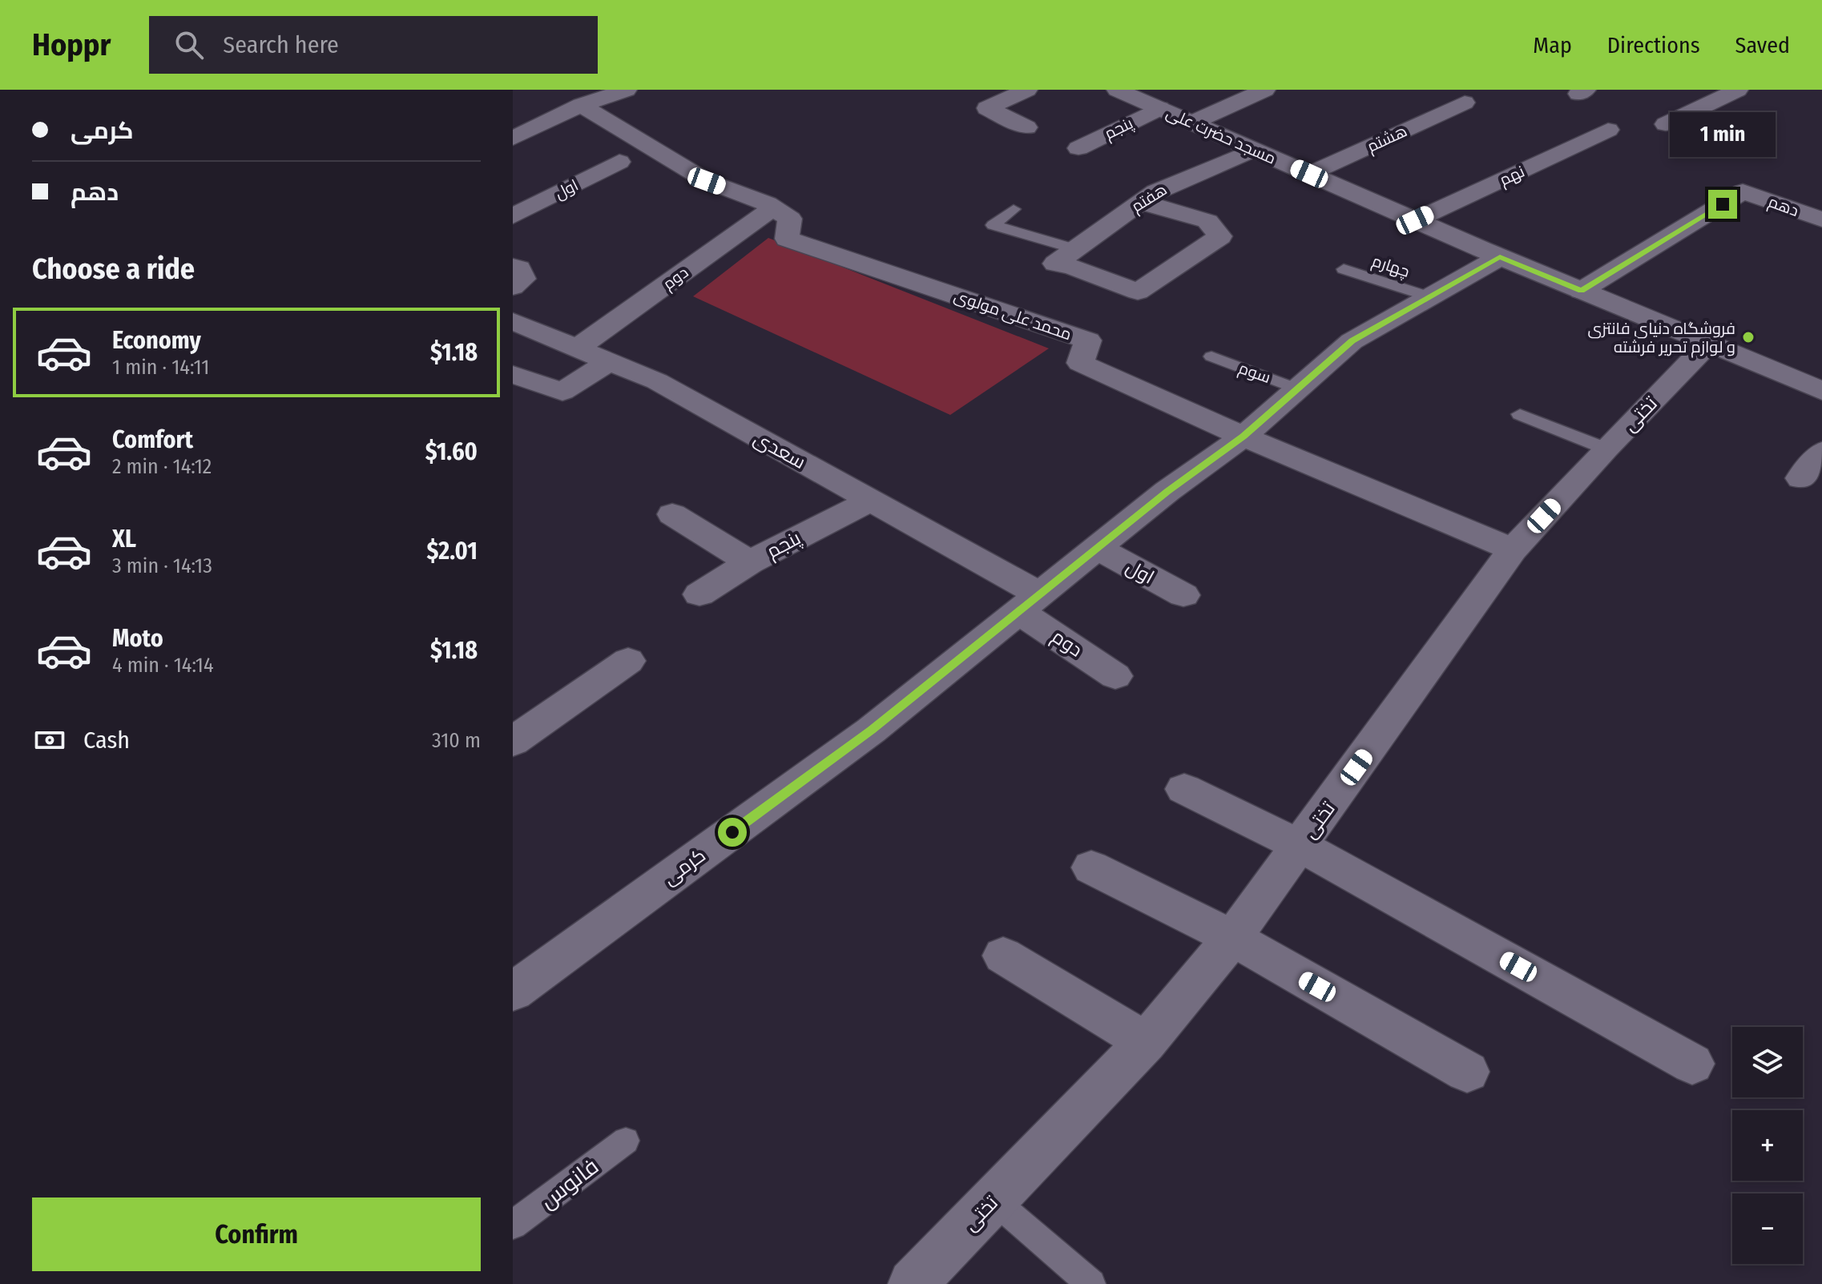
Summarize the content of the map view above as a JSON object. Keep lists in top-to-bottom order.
{
  "streets": {
    "street": [
      "پنجم",
      "مسجد حضرت علی",
      "هشتم",
      "نهم",
      "اول",
      "هفتم",
      "دهم",
      "دوم",
      "محمد علی مولوی",
      "تختی",
      "سعدی",
      "کرمی"
    ],
    "lane": ["چهارم", "سوم", "فانوس"]
  },
  "crossings": [
    ["پنجم", "مسجد حضرت علی"],
    ["پنجم", "سعدی"],
    ["مسجد حضرت علی", "هشتم"],
    ["مسجد حضرت علی", "نهم"],
    ["مسجد حضرت علی", "هفتم"],
    ["مسجد حضرت علی", "دهم"],
    ["مسجد حضرت علی", "تختی"],
    ["مسجد حضرت علی", "کرمی"],
    ["اول", "کرمی"],
    ["چهارم", "کرمی"],
    ["دوم", "محمد علی مولوی"],
    ["دوم", "سعدی"],
    ["دوم", "کرمی"],
    ["محمد علی مولوی", "تختی"],
    ["محمد علی مولوی", "کرمی"],
    ["سوم", "کرمی"],
    ["سعدی", "کرمی"]
  ],
  "places": ["فروشگاه دنیای فانتزی و لوازم تحریر فرشته"],
  "page": {
    "header": "Hoppr",
    "search": "Search here",
    "nav": ["Map", "Directions", "Saved"],
    "banner": ["کرمی", "دهم"],
    "bubble": "1 min",
    "heading": "Choose a ride",
    "list": [
      {
        "name": "Economy",
        "note": "1 min · 14:11",
        "value": "$1.18"
      },
      {
        "name": "Comfort",
        "note": "2 min · 14:12",
        "value": "$1.60"
      },
      {
        "name": "XL",
        "note": "3 min · 14:13",
        "value": "$2.01"
      },
      {
        "name": "Moto",
        "note": "4 min · 14:14",
        "value": "$1.18"
      }
    ],
    "pay": ["Cash", "310 m"],
    "map_buttons": ["+", "−"],
    "buttons": "Confirm"
  }
}
